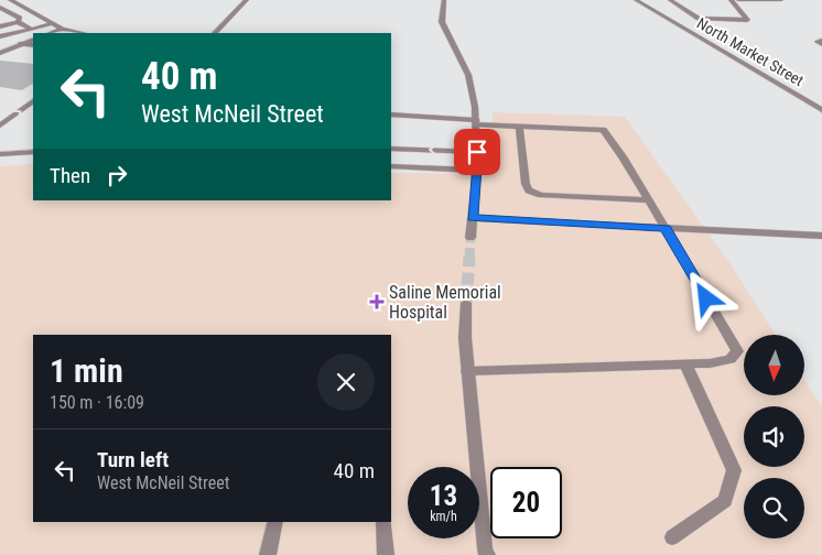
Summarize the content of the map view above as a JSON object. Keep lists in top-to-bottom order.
{
  "streets": {
    "street": ["North Market Street"]
  },
  "places": {
    "health": ["Saline Memorial Hospital"]
  },
  "north": "bottom",
  "page": {
    "turn": ["40 m", "West McNeil Street"],
    "then": "Then",
    "heading": ["1 min", "150 m · 16:09"],
    "list": [
      {
        "name": "Turn left",
        "note": "West McNeil Street",
        "value": "40 m"
      }
    ],
    "speed": "13 km/h",
    "limit": "20"
  }
}
